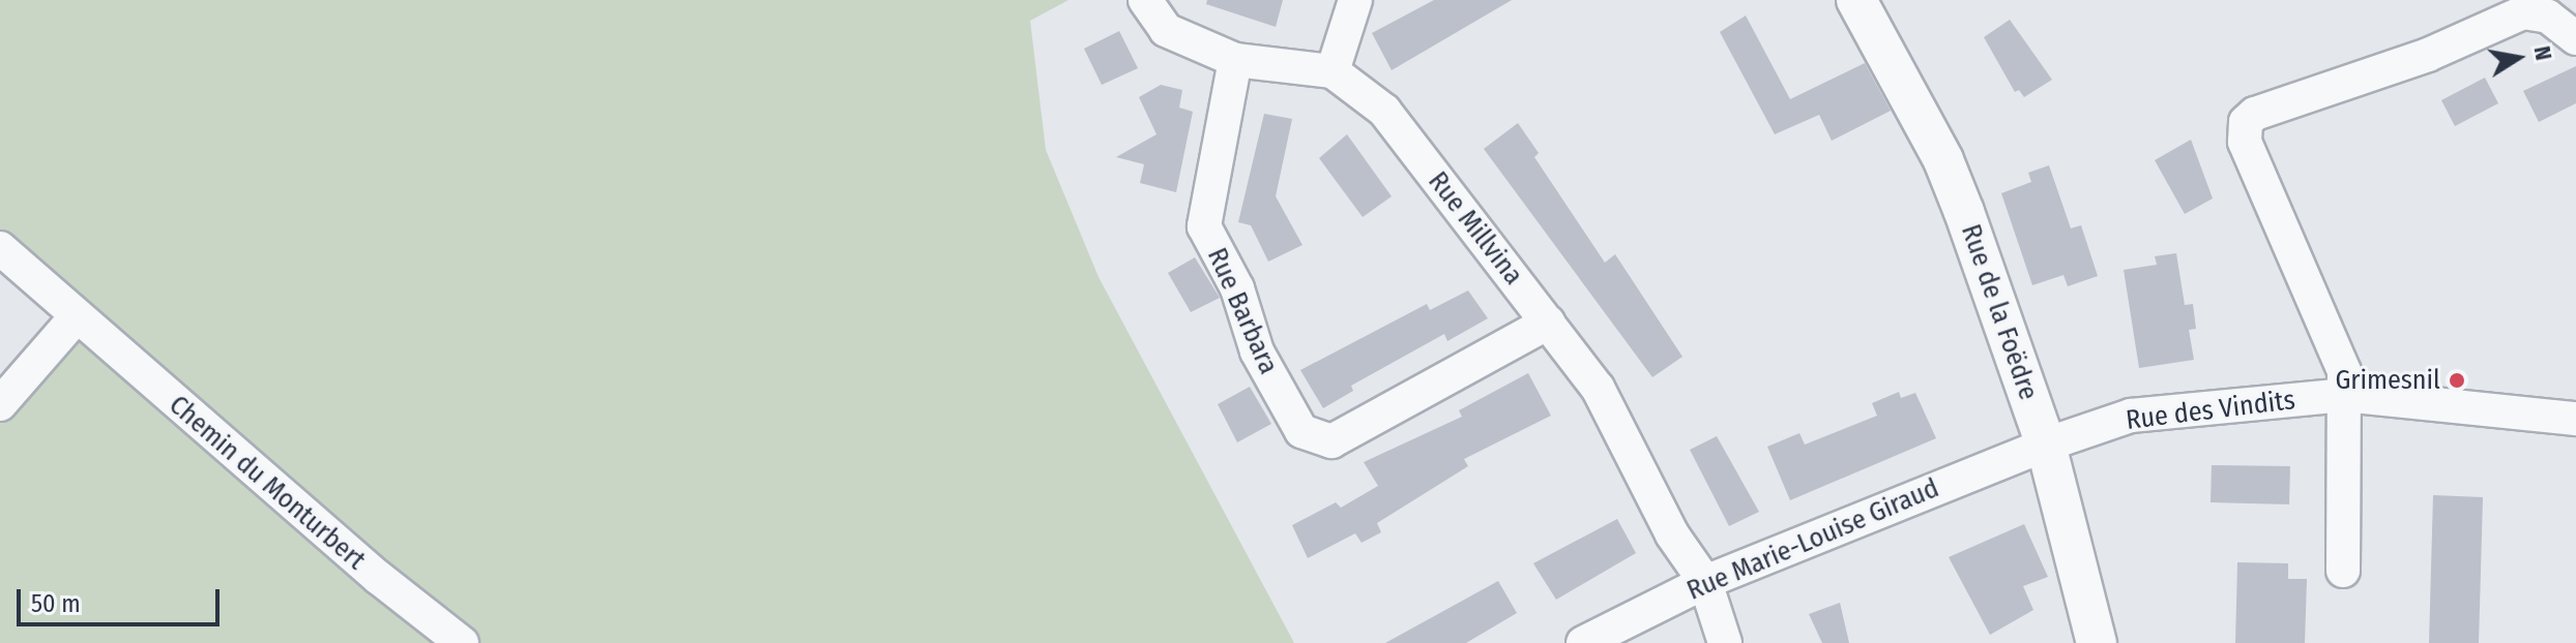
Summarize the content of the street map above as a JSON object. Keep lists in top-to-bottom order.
{
  "streets": {
    "street": [
      "Rue Millvina",
      "Rue Barbara",
      "Rue de la Foëdre",
      "Rue des Vindits",
      "Chemin du Monturbert",
      "Rue Marie-Louise Giraud"
    ]
  },
  "crossings": [
    ["Rue Millvina", "Rue Barbara"],
    ["Rue Millvina", "Rue Marie-Louise Giraud"],
    ["Rue de la Foëdre", "Rue des Vindits"],
    ["Rue de la Foëdre", "Rue Marie-Louise Giraud"],
    ["Rue des Vindits", "Rue Marie-Louise Giraud"]
  ],
  "places": ["Grimesnil"],
  "scale_bar": "50 m",
  "north": "right"
}
